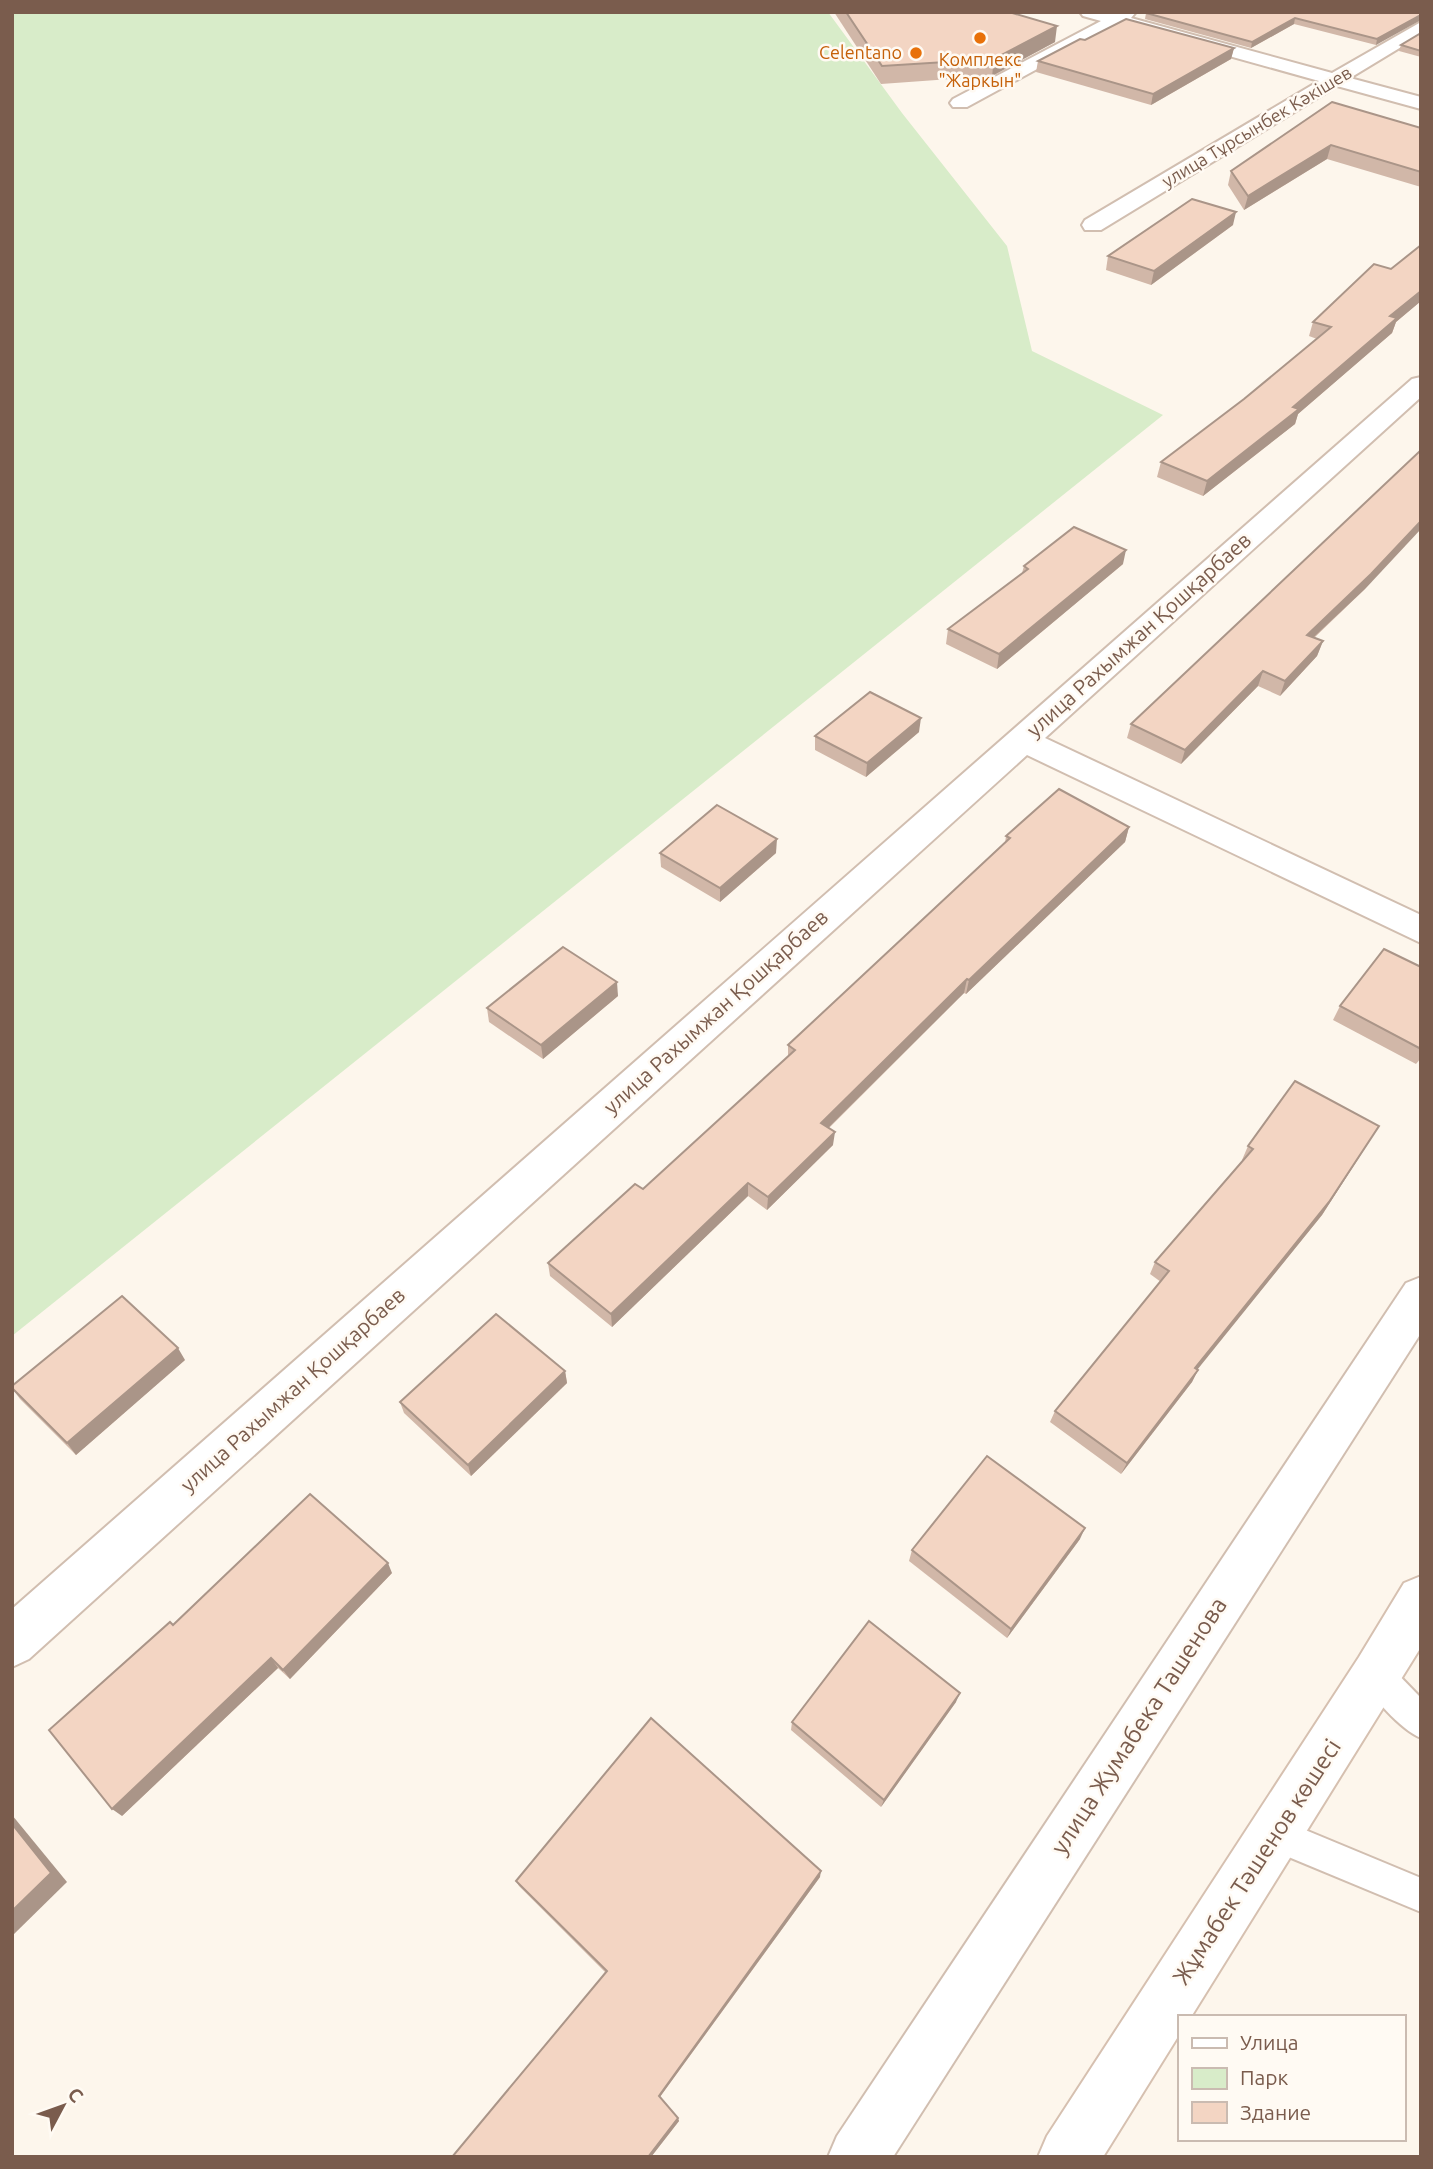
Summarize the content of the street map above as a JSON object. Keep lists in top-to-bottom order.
{
  "streets": {
    "street": [
      "улица Тұрсынбек Кәкішев",
      "улица Рахымжан Қошқарбаев",
      "улица Жумабека Ташенова",
      "Жұмабек Тәшенов көшесі"
    ]
  },
  "places": ["Комплекс \"Жаркын\"", "Celentano"],
  "legend": ["Улица", "Парк", "Здание"],
  "north": "top right"
}
